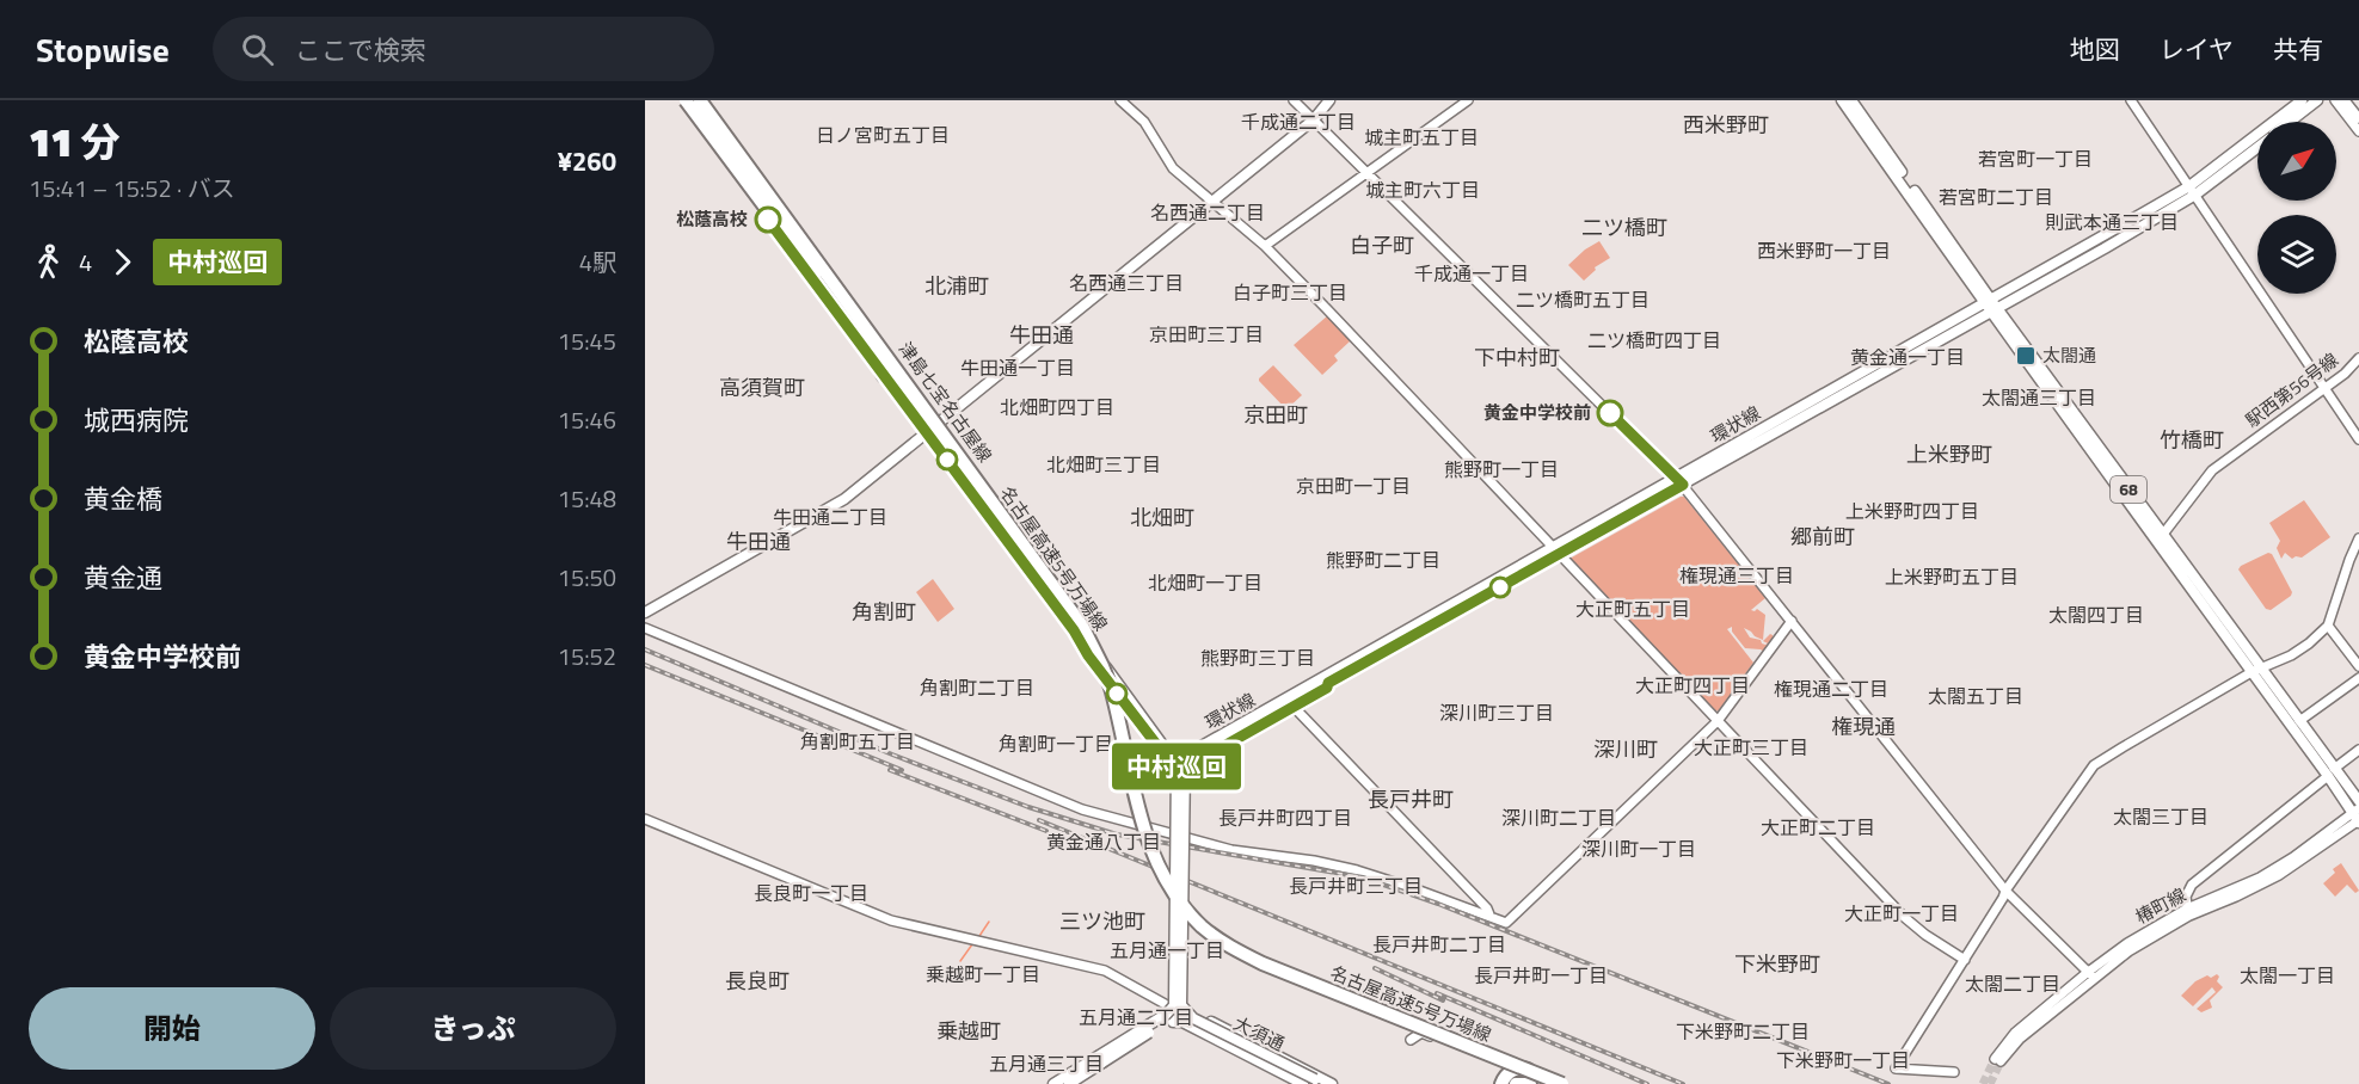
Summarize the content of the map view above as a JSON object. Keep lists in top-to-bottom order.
{
  "streets": {
    "highway": ["名古屋高速5号万場線"],
    "main road": [
      "津島七宝名古屋線",
      "環状線",
      "68",
      "大須通"
    ],
    "street": ["駅西第56号線", "椿町線"]
  },
  "crossings": [
    ["駅西第56号線", "68"],
    ["津島七宝名古屋線", "環状線"],
    ["津島七宝名古屋線", "名古屋高速5号万場線"],
    ["環状線", "68"],
    ["68", "椿町線"]
  ],
  "districts": [
    "千成通二丁目",
    "西米野町",
    "日ノ宮町五丁目",
    "城主町五丁目",
    "若宮町一丁目",
    "城主町六丁目",
    "若宮町二丁目",
    "名西通二丁目",
    "則武本通三丁目",
    "二ツ橋町",
    "白子町",
    "西米野町一丁目",
    "千成通一丁目",
    "名西通三丁目",
    "北浦町",
    "白子町三丁目",
    "二ツ橋町五丁目",
    "京田町三丁目",
    "牛田通",
    "二ツ橋町四丁目",
    "黄金通一丁目",
    "下中村町",
    "牛田通一丁目",
    "高須賀町",
    "太閤通三丁目",
    "北畑町四丁目",
    "京田町",
    "竹橋町",
    "上米野町",
    "北畑町三丁目",
    "熊野町一丁目",
    "京田町一丁目",
    "上米野町四丁目",
    "牛田通二丁目",
    "北畑町",
    "郷前町",
    "牛田通",
    "熊野町二丁目",
    "権現通三丁目",
    "上米野町五丁目",
    "北畑町一丁目",
    "大正町五丁目",
    "角割町",
    "太閤四丁目",
    "熊野町三丁目",
    "大正町四丁目",
    "角割町二丁目",
    "権現通二丁目",
    "太閤五丁目",
    "深川町三丁目",
    "権現通",
    "角割町五丁目",
    "角割町一丁目",
    "大正町三丁目",
    "深川町",
    "長戸井町",
    "太閤三丁目",
    "長戸井町四丁目",
    "深川町二丁目",
    "大正町二丁目",
    "黄金通八丁目",
    "深川町一丁目",
    "長戸井町三丁目",
    "長良町一丁目",
    "大正町一丁目",
    "三ツ池町",
    "長戸井町二丁目",
    "五月通一丁目",
    "下米野町",
    "乗越町一丁目",
    "長戸井町一丁目",
    "太閤一丁目",
    "長良町",
    "太閤二丁目",
    "五月通二丁目",
    "乗越町",
    "下米野町二丁目",
    "下米野町一丁目",
    "五月通三丁目"
  ],
  "places": {
    "other": ["松蔭高校", "黄金中学校前"],
    "transit": ["太閤通"]
  },
  "lines": ["bus line 中村巡回"],
  "north": "top right",
  "page": {
    "header": "Stopwise",
    "search": "ここで検索",
    "nav": ["地図", "レイヤ", "共有"],
    "heading": ["11 分", "15:41 – 15:52 · バス", "¥260"],
    "on_map": "中村巡回",
    "legs": ["4", "中村巡回", "4駅"],
    "list": [
      {
        "name": "松蔭高校",
        "value": "15:45"
      },
      {
        "name": "城西病院",
        "value": "15:46"
      },
      {
        "name": "黄金橋",
        "value": "15:48"
      },
      {
        "name": "黄金通",
        "value": "15:50"
      },
      {
        "name": "黄金中学校前",
        "value": "15:52"
      }
    ],
    "buttons": ["開始", "きっぷ"]
  }
}
